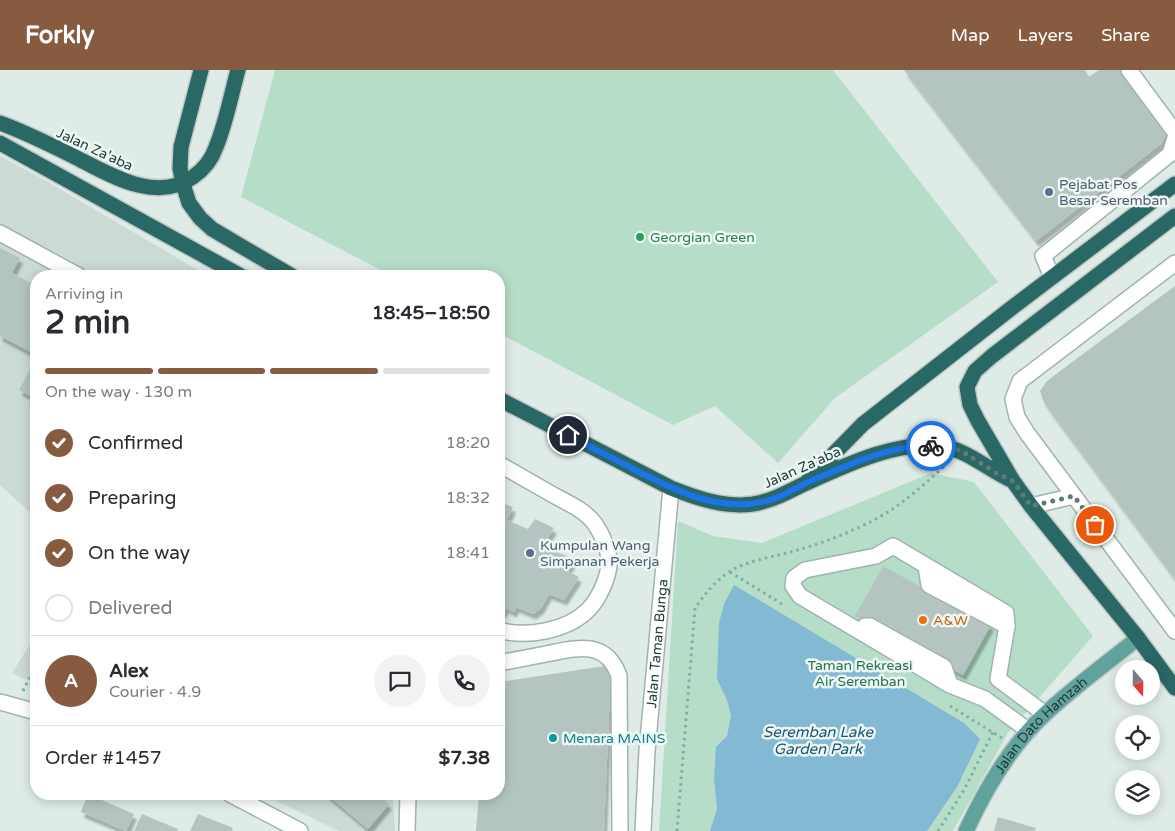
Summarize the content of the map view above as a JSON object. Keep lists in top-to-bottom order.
{
  "streets": {
    "highway": ["Jalan Za'aba"],
    "main road": ["Jalan Dato Hamzah"],
    "street": ["Jalan Taman Bunga"]
  },
  "crossings": [
    ["Jalan Za'aba", "Jalan Taman Bunga"]
  ],
  "water": ["Seremban Lake Garden Park"],
  "parks": ["Taman Rekreasi Air Seremban"],
  "places": [
    "Pejabat Pos Besar Seremban",
    "Georgian Green",
    "Kumpulan Wang Simpanan Pekerja",
    "A&W",
    "Menara MAINS"
  ],
  "north": "bottom",
  "page": {
    "header": "Forkly",
    "nav": ["Map", "Layers", "Share"],
    "heading": ["2 min", "Arriving in", "18:45–18:50"],
    "panel": [
      "Alex",
      "Courier · 4.9",
      "Order #1457",
      "$7.38"
    ],
    "bar": "On the way · 130 m",
    "list": [
      ["Confirmed", "18:20"],
      ["Preparing", "18:32"],
      ["On the way", "18:41"],
      "Delivered"
    ],
    "round": "A"
  }
}
